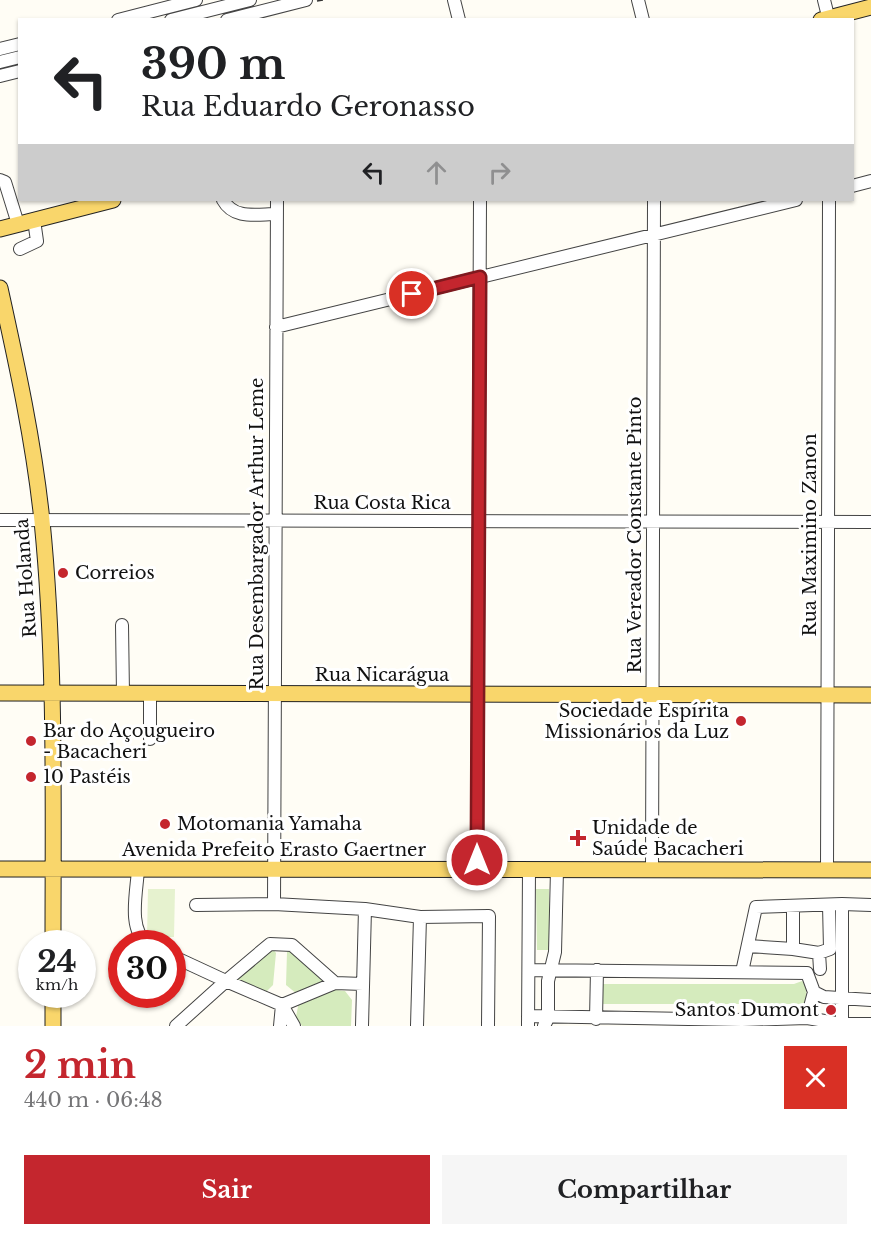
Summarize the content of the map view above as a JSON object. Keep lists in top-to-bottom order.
{
  "streets": {
    "main road": ["Rua Holanda", "Rua Nicarágua", "Avenida Prefeito Erasto Gaertner"],
    "street": [
      "Rua Costa Rica",
      "Rua Desembargador Arthur Leme",
      "Rua Vereador Constante Pinto",
      "Rua Maximino Zanon"
    ]
  },
  "crossings": [
    ["Rua Costa Rica", "Rua Desembargador Arthur Leme"],
    ["Rua Costa Rica", "Rua Vereador Constante Pinto"],
    ["Rua Costa Rica", "Rua Maximino Zanon"],
    ["Rua Costa Rica", "Rua Holanda"],
    ["Rua Desembargador Arthur Leme", "Rua Nicarágua"],
    ["Rua Desembargador Arthur Leme", "Avenida Prefeito Erasto Gaertner"],
    ["Rua Vereador Constante Pinto", "Rua Nicarágua"],
    ["Rua Vereador Constante Pinto", "Avenida Prefeito Erasto Gaertner"],
    ["Rua Maximino Zanon", "Rua Nicarágua"],
    ["Rua Maximino Zanon", "Avenida Prefeito Erasto Gaertner"],
    ["Rua Holanda", "Rua Nicarágua"],
    ["Rua Holanda", "Avenida Prefeito Erasto Gaertner"]
  ],
  "places": {
    "other": [
      "Correios",
      "Sociedade Espírita Missionários da Luz",
      "Bar do Açougueiro - Bacacheri",
      "10 Pastéis",
      "Motomania Yamaha",
      "Santos Dumont"
    ],
    "health": ["Unidade de Saúde Bacacheri"]
  },
  "page": {
    "turn": ["390 m", "Rua Eduardo Geronasso"],
    "speed": "24 km/h",
    "limit": "30",
    "heading": ["2 min", "440 m · 06:48"],
    "buttons": ["Sair", "Compartilhar"]
  }
}
